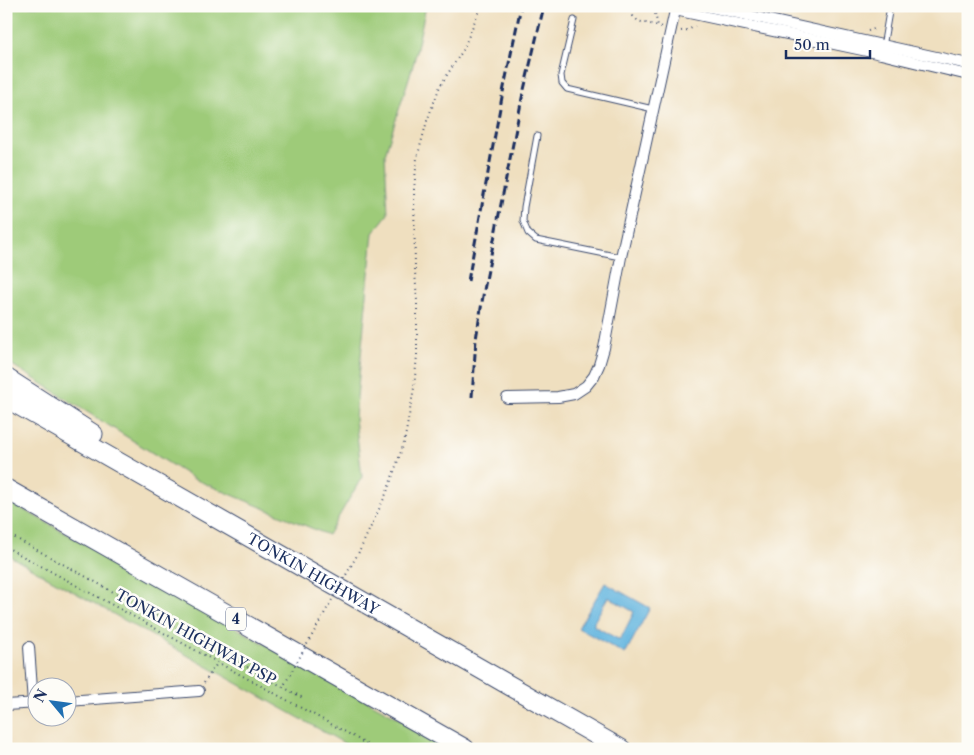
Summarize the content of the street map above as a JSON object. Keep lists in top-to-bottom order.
{
  "streets": {
    "highway": ["TONKIN HIGHWAY", "4"],
    "path": ["TONKIN HIGHWAY PSP"]
  },
  "scale_bar": "50 m",
  "north": "top left"
}
